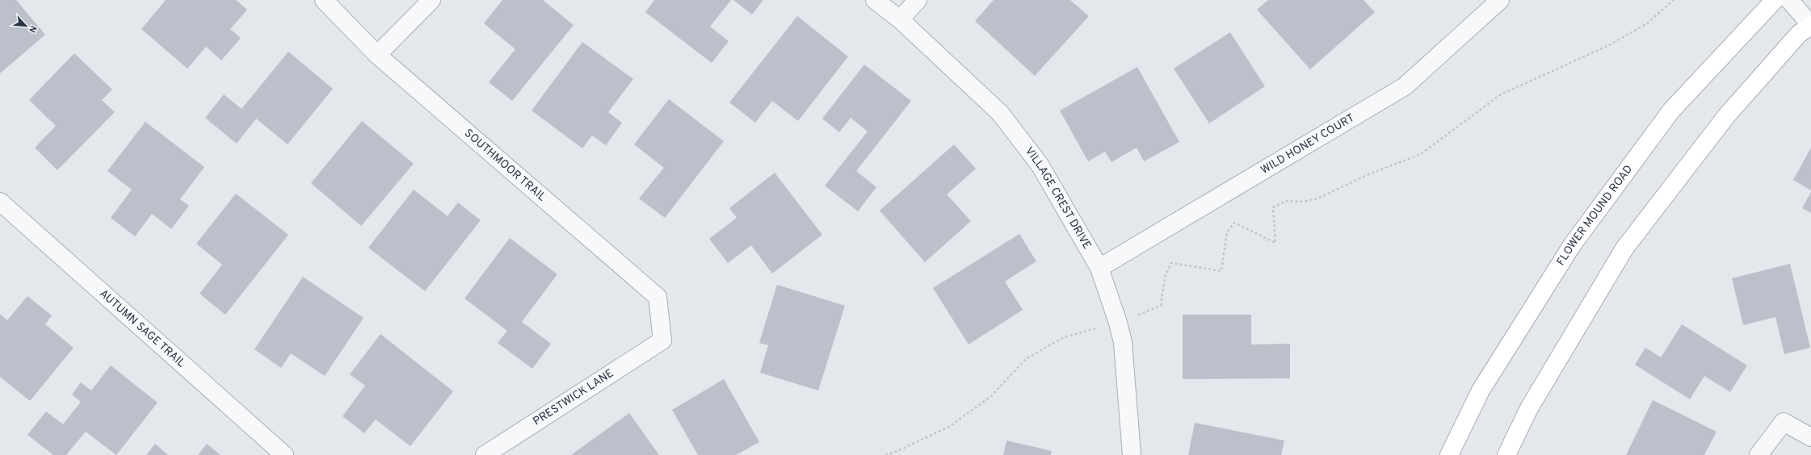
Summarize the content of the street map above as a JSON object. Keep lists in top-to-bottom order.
{
  "streets": {
    "main road": ["FLOWER MOUND ROAD"],
    "street": [
      "WILD HONEY COURT",
      "SOUTHMOOR TRAIL",
      "VILLAGE CREST DRIVE",
      "AUTUMN SAGE TRAIL",
      "PRESTWICK LANE"
    ]
  },
  "crossings": [
    ["WILD HONEY COURT", "VILLAGE CREST DRIVE"],
    ["SOUTHMOOR TRAIL", "PRESTWICK LANE"]
  ],
  "north": "bottom right"
}
